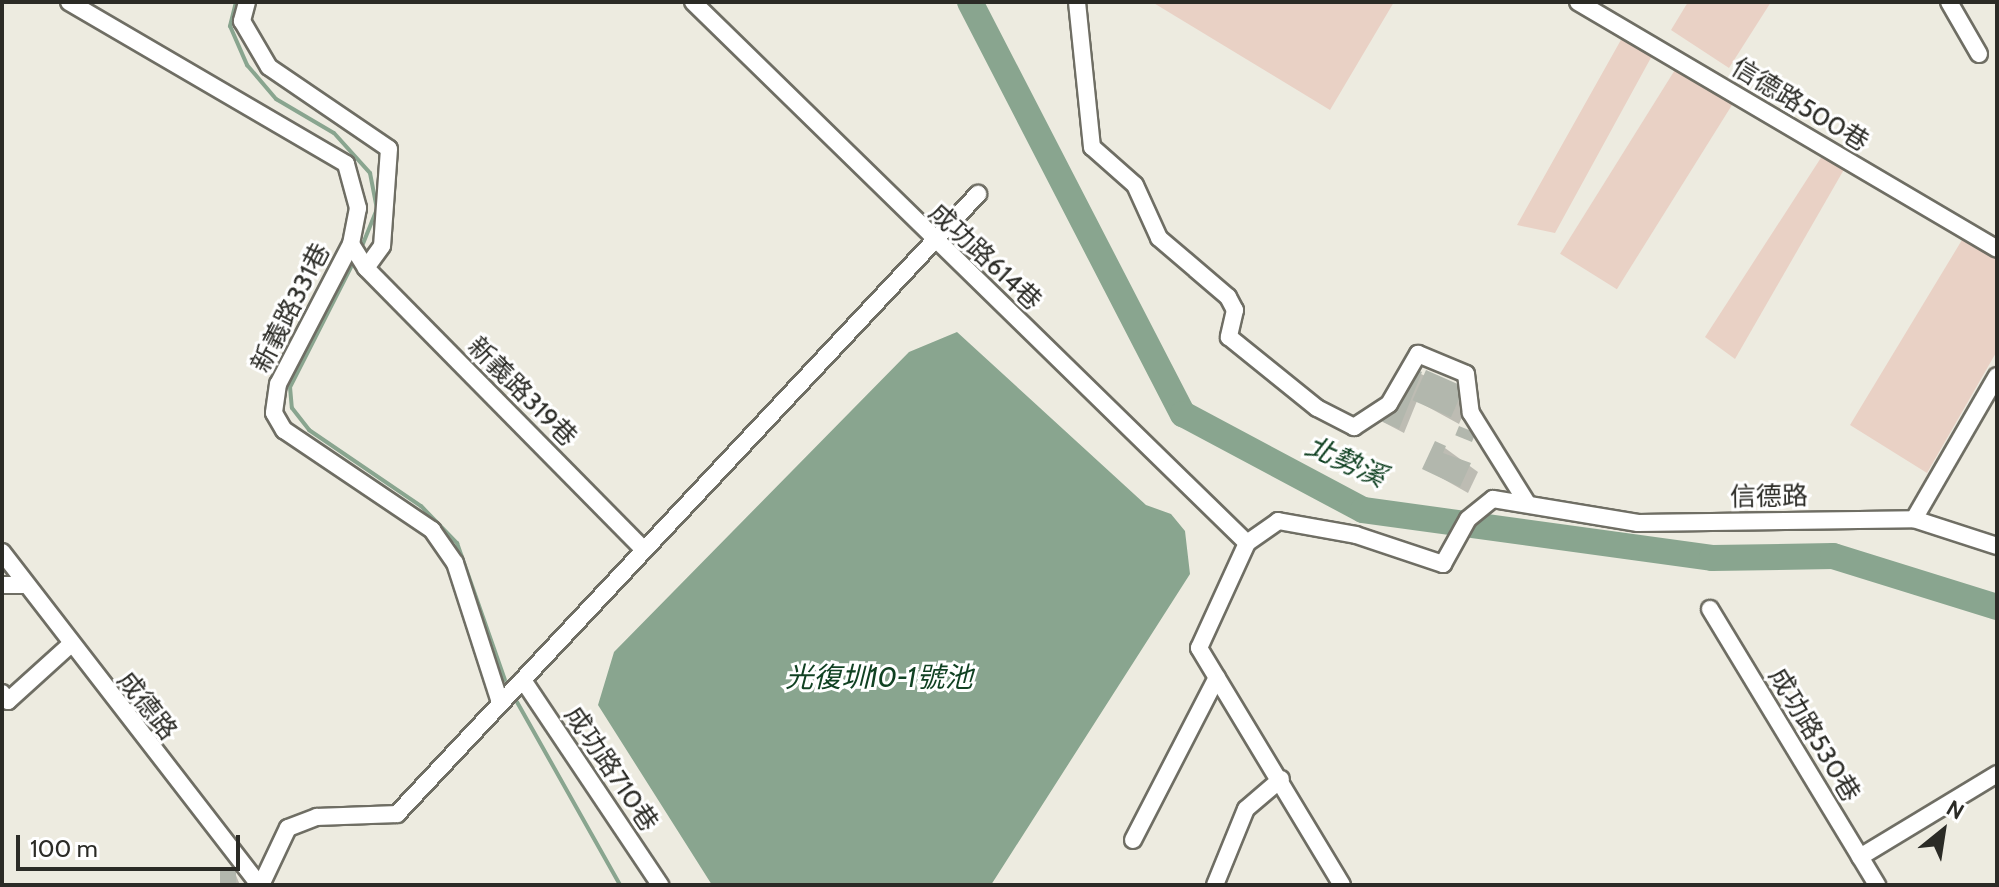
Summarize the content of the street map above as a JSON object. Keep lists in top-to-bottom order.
{
  "streets": {
    "street": [
      "信德路500巷",
      "成功路614巷",
      "新義路331巷",
      "新義路319巷",
      "信德路",
      "成德路",
      "成功路530巷",
      "成功路710巷"
    ]
  },
  "crossings": [
    ["成功路614巷", "信德路"],
    ["新義路331巷", "新義路319巷"]
  ],
  "water": ["北勢溪", "光復圳10-1號池"],
  "scale_bar": "100 m",
  "north": "top right"
}
